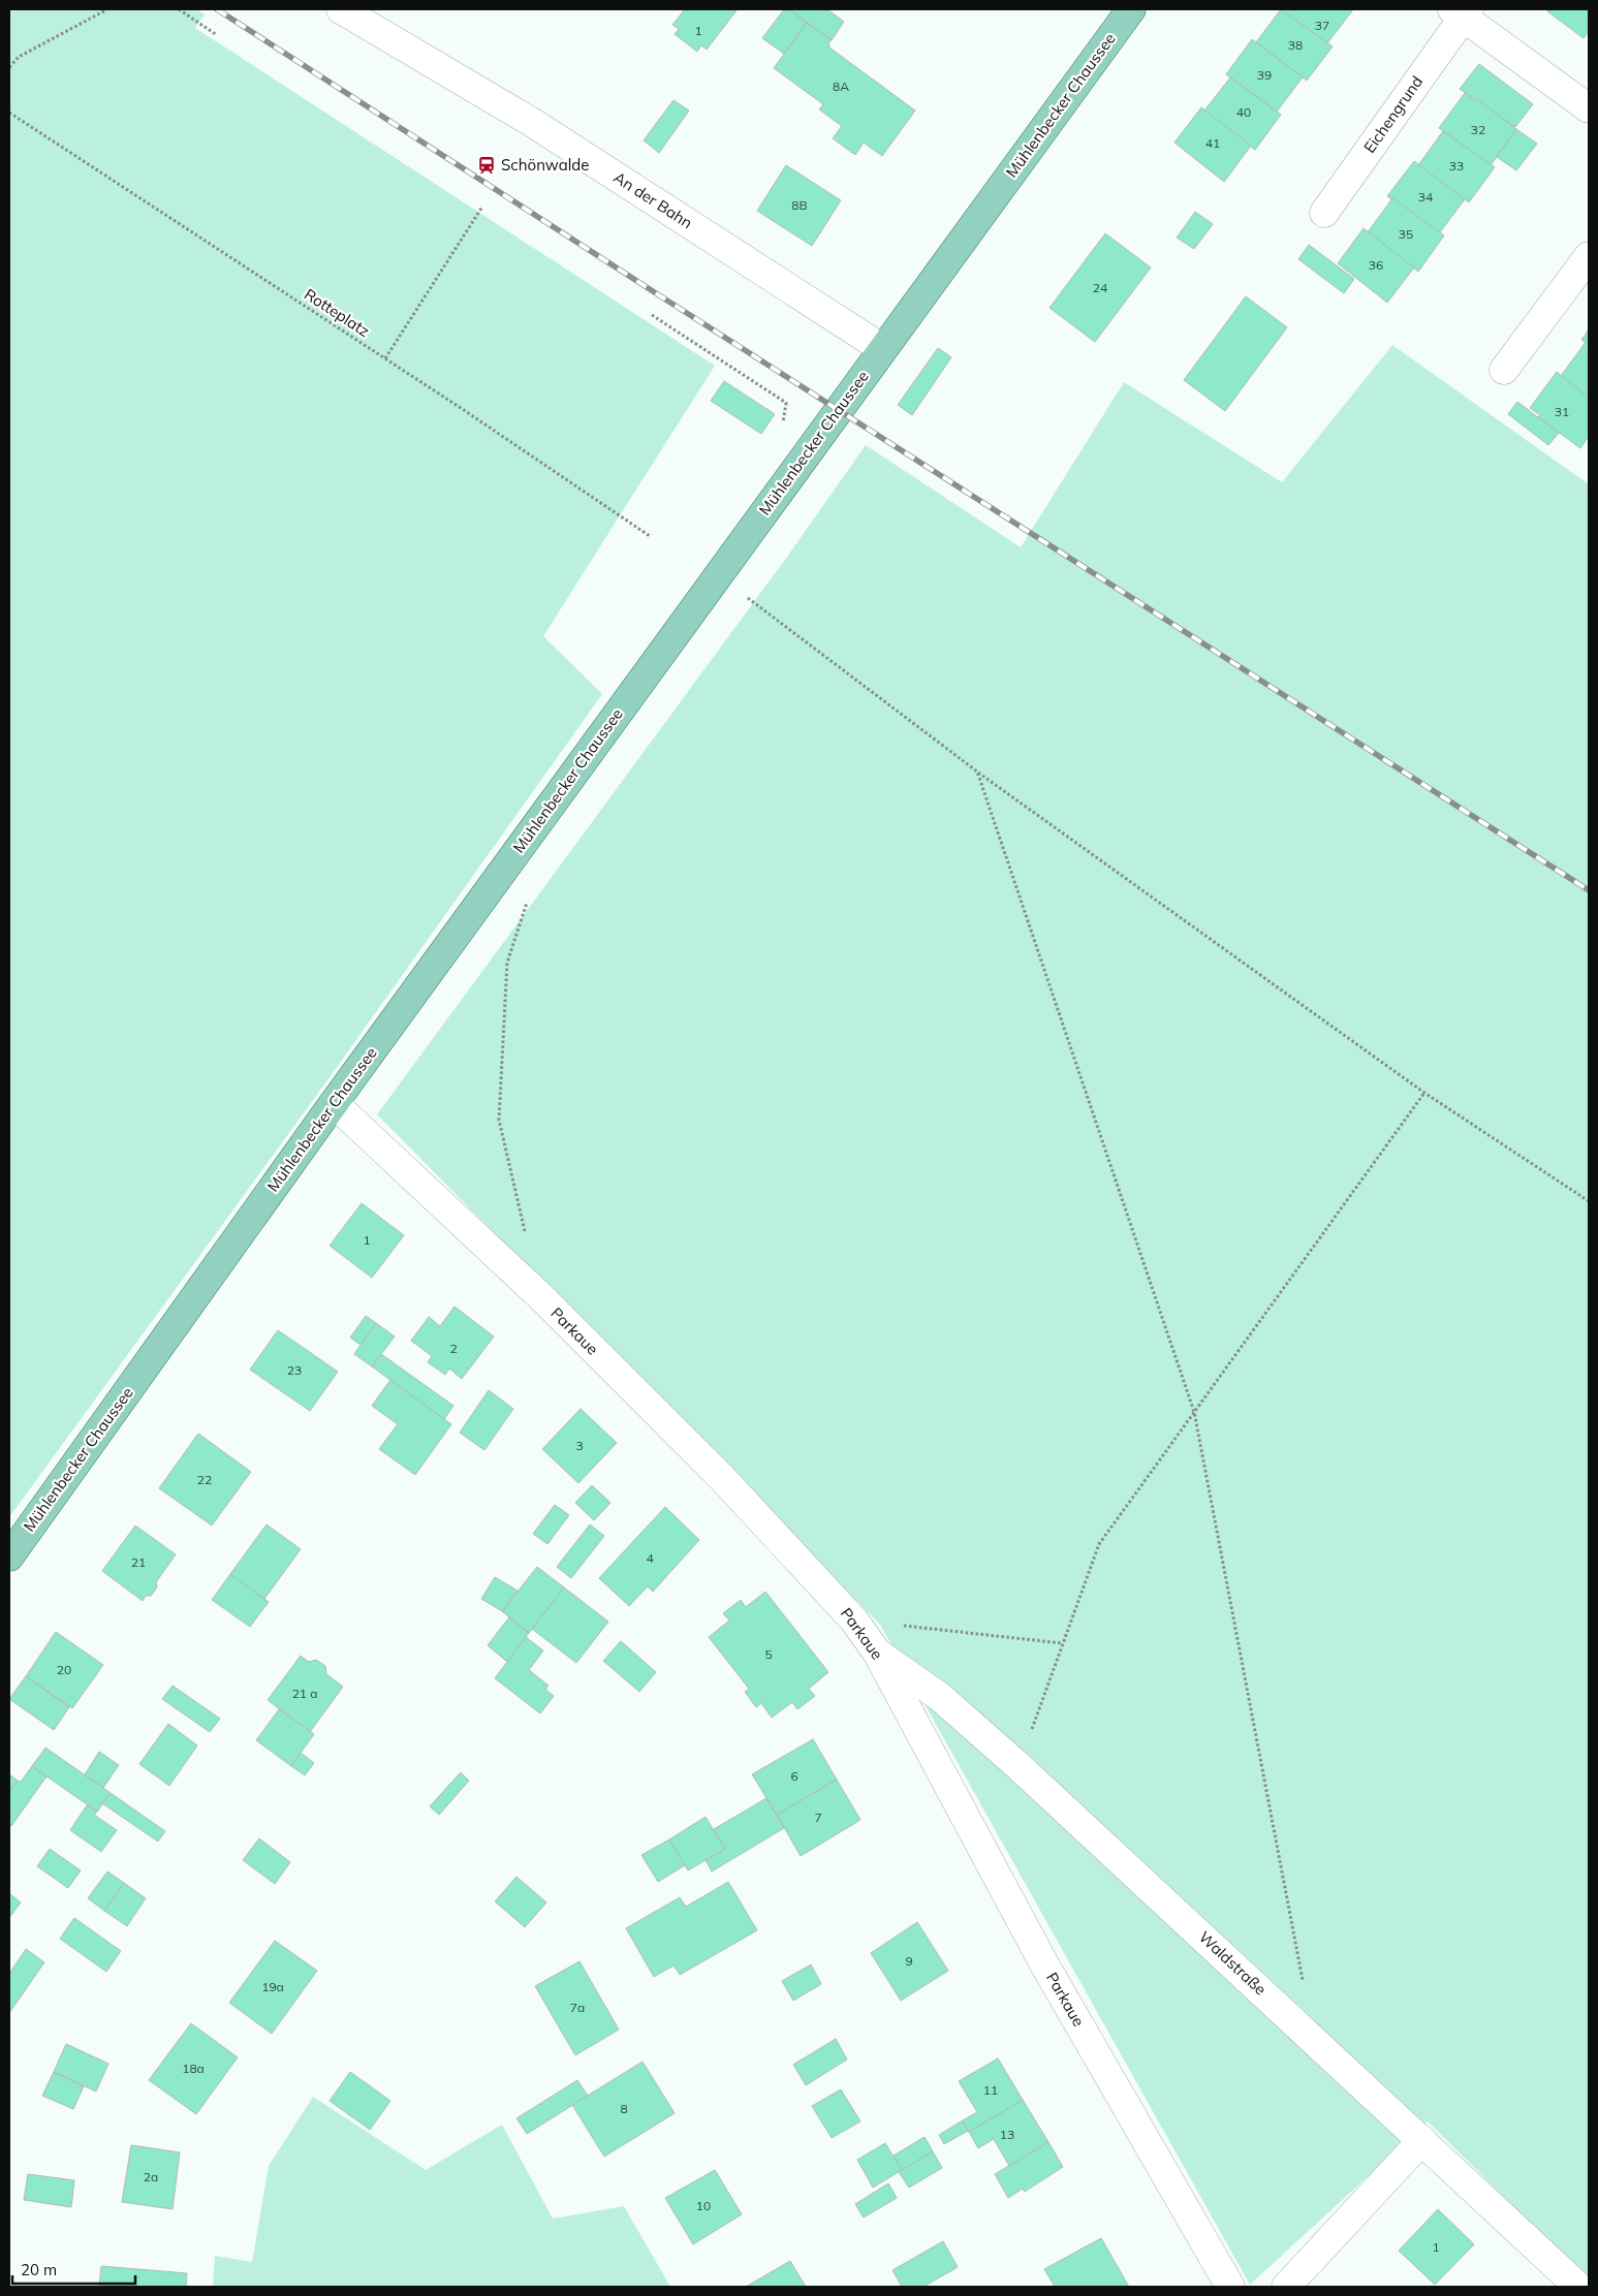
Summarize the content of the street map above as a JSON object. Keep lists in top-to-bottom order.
{
  "streets": {
    "main road": ["Mühlenbecker Chaussee"],
    "street": [
      "Eichengrund",
      "An der Bahn",
      "Parkaue",
      "Waldstraße"
    ],
    "path": ["Rotteplatz"]
  },
  "crossings": [
    ["Mühlenbecker Chaussee", "An der Bahn"],
    ["Mühlenbecker Chaussee", "Parkaue"],
    ["Parkaue", "Waldstraße"]
  ],
  "places": {
    "station": ["Schönwalde"]
  },
  "house_numbers": [
    "37",
    "1",
    "38",
    "39",
    "8A",
    "40",
    "32",
    "41",
    "33",
    "34",
    "8B",
    "35",
    "36",
    "24",
    "31",
    "1",
    "2",
    "23",
    "3",
    "22",
    "4",
    "21",
    "5",
    "20",
    "21 a",
    "6",
    "7",
    "9",
    "19a",
    "7a",
    "18a",
    "11",
    "8",
    "13",
    "2a",
    "10",
    "1"
  ],
  "scale_bar": "20 m"
}
